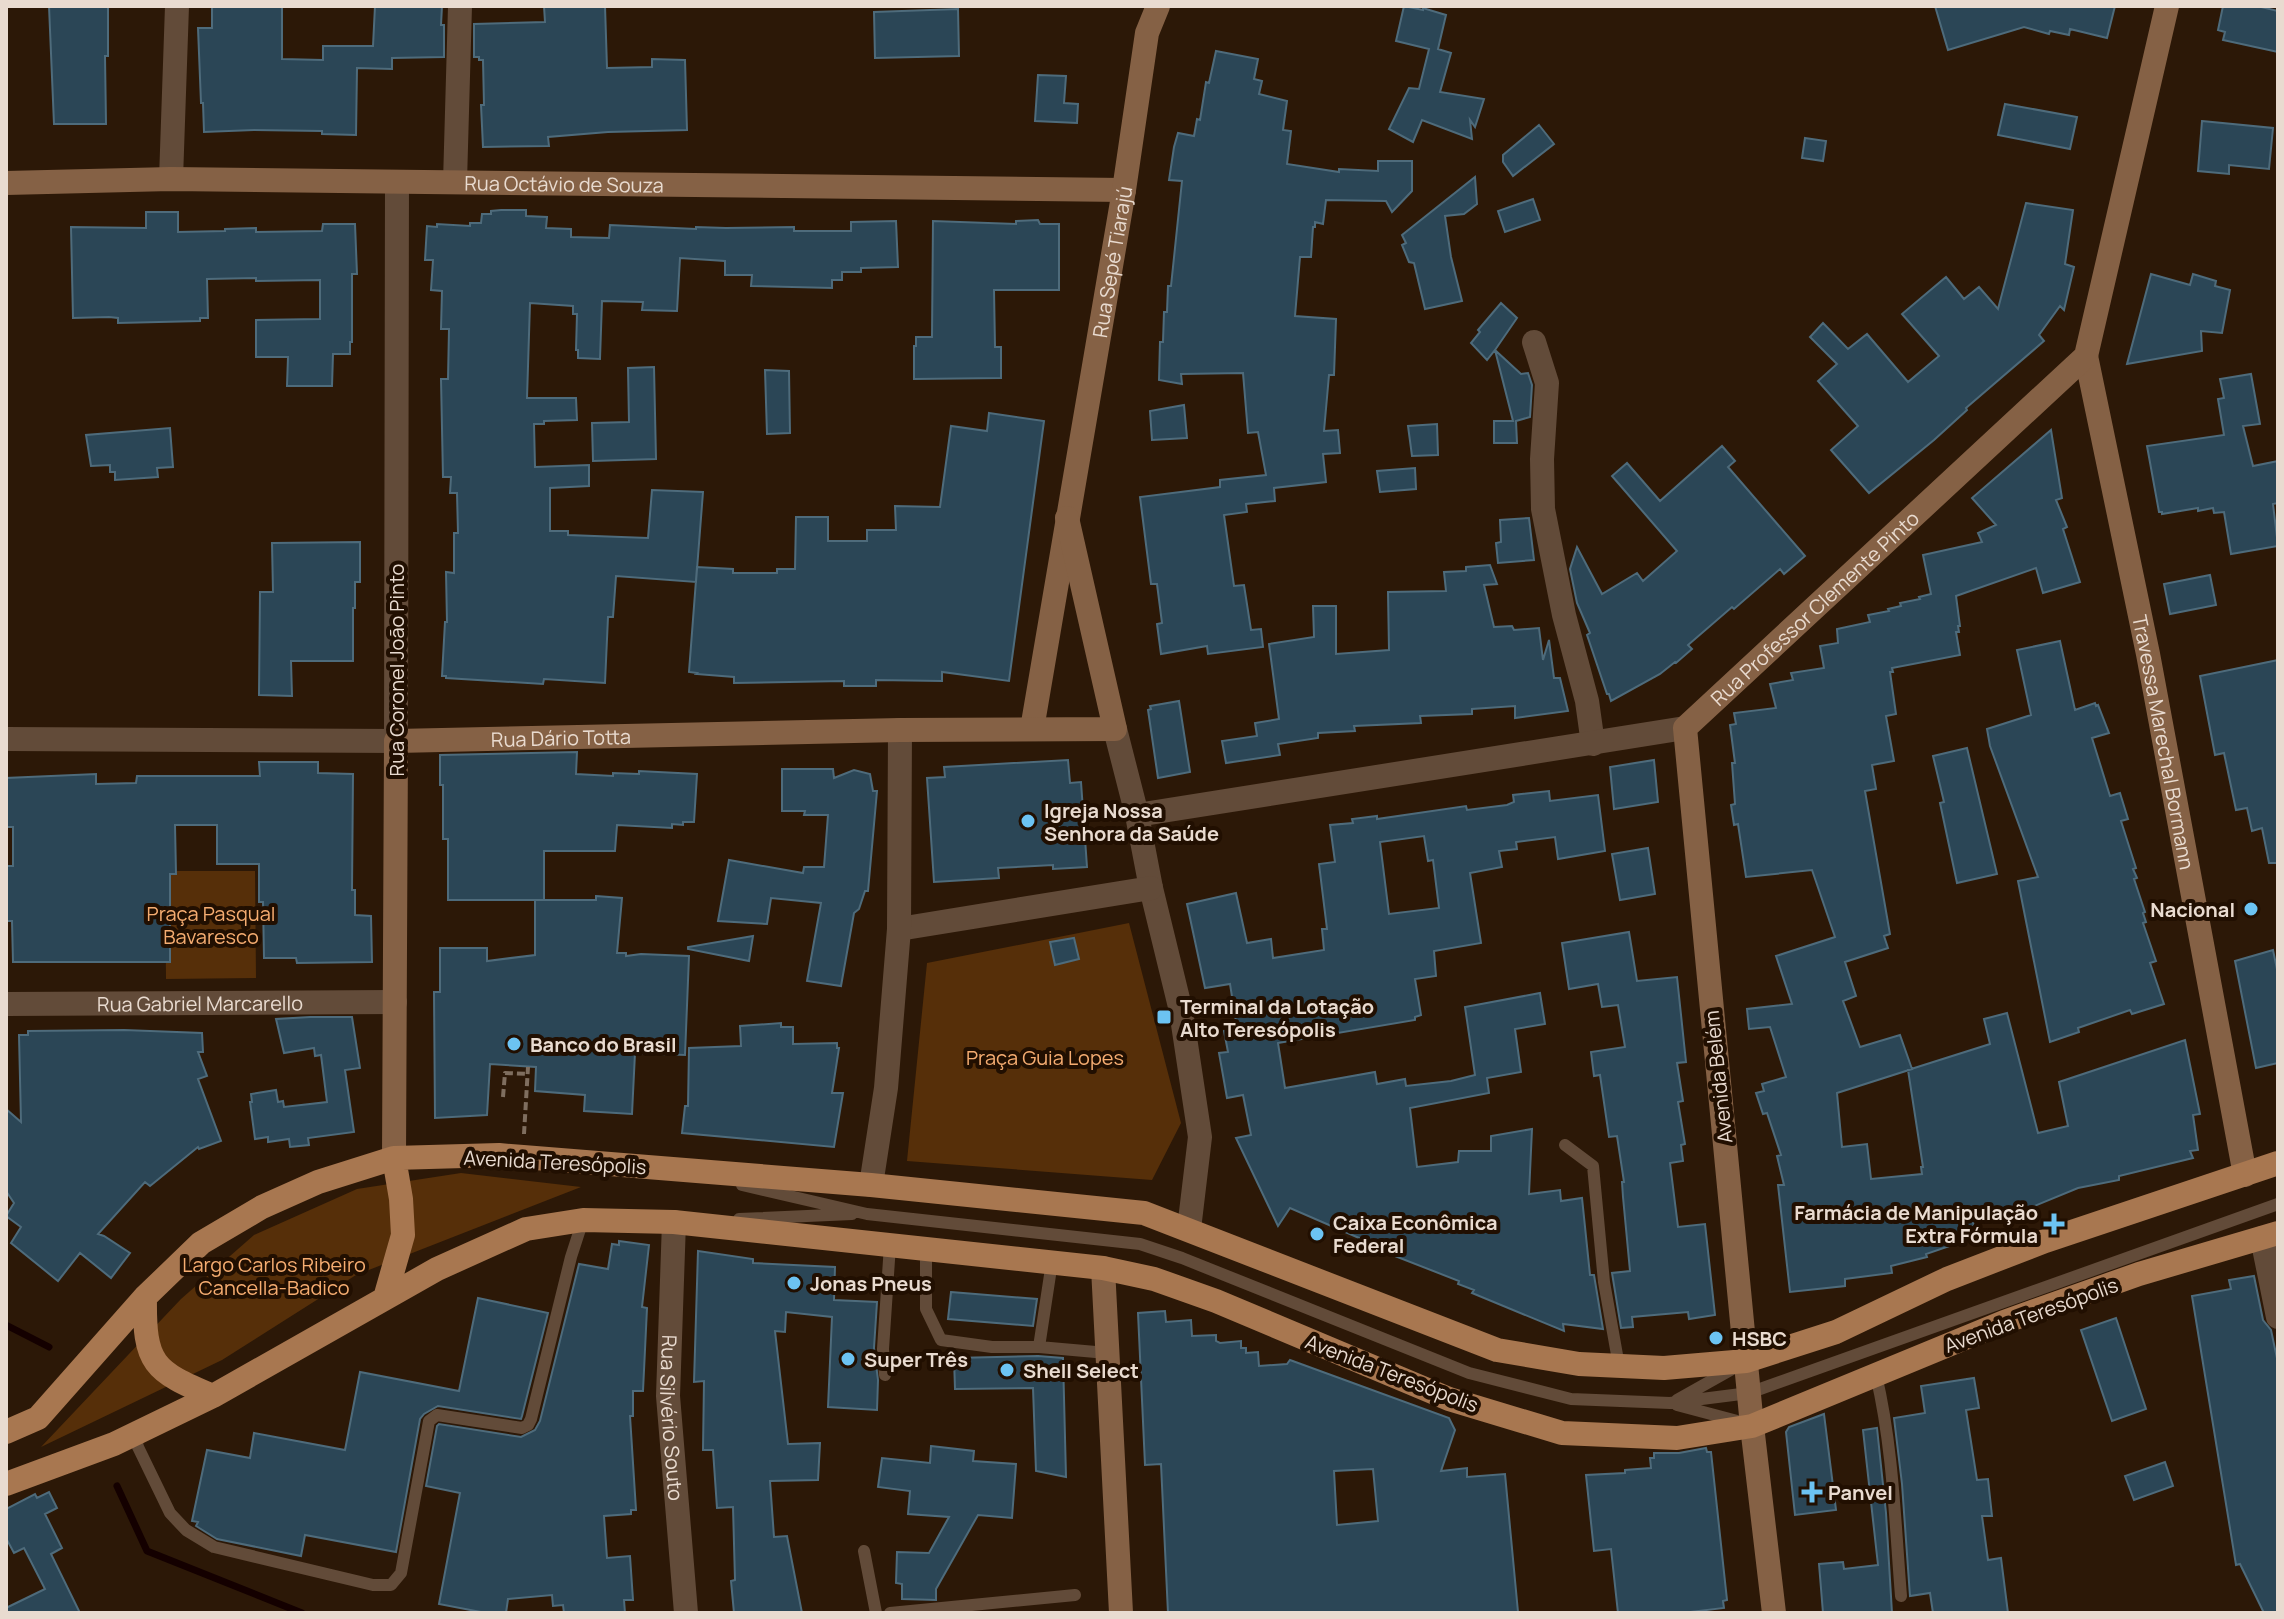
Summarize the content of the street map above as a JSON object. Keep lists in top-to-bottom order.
{
  "streets": {
    "main road": ["Avenida Teresópolis"],
    "street": [
      "Rua Octávio de Souza",
      "Rua Sepé Tiarajú",
      "Rua Professor Clemente Pinto",
      "Rua Coronel João Pinto",
      "Rua Dário Totta",
      "Travessa Marechal Bormann",
      "Rua Gabriel Marcarello",
      "Avenida Belém",
      "Rua Silvério Souto"
    ]
  },
  "crossings": [
    ["Rua Octávio de Souza", "Rua Sepé Tiarajú"],
    ["Rua Octávio de Souza", "Rua Coronel João Pinto"],
    ["Rua Sepé Tiarajú", "Rua Dário Totta"],
    ["Rua Professor Clemente Pinto", "Travessa Marechal Bormann"],
    ["Rua Professor Clemente Pinto", "Avenida Belém"],
    ["Rua Coronel João Pinto", "Rua Dário Totta"],
    ["Rua Coronel João Pinto", "Rua Gabriel Marcarello"],
    ["Rua Coronel João Pinto", "Avenida Teresópolis"],
    ["Travessa Marechal Bormann", "Avenida Teresópolis"],
    ["Avenida Belém", "Avenida Teresópolis"],
    ["Avenida Teresópolis", "Rua Silvério Souto"]
  ],
  "parks": ["Praça Pasqual Bavaresco", "Praça Guia Lopes", "Largo Carlos Ribeiro Cancella-Badico"],
  "places": {
    "other": [
      "Igreja Nossa Senhora da Saúde",
      "Nacional",
      "Banco do Brasil",
      "Caixa Econômica Federal",
      "Jonas Pneus",
      "HSBC",
      "Super Três",
      "Shell Select"
    ],
    "transit": ["Terminal da Lotação Alto Teresópolis"],
    "health": ["Farmácia de Manipulação Extra Fórmula", "Panvel"]
  }
}
